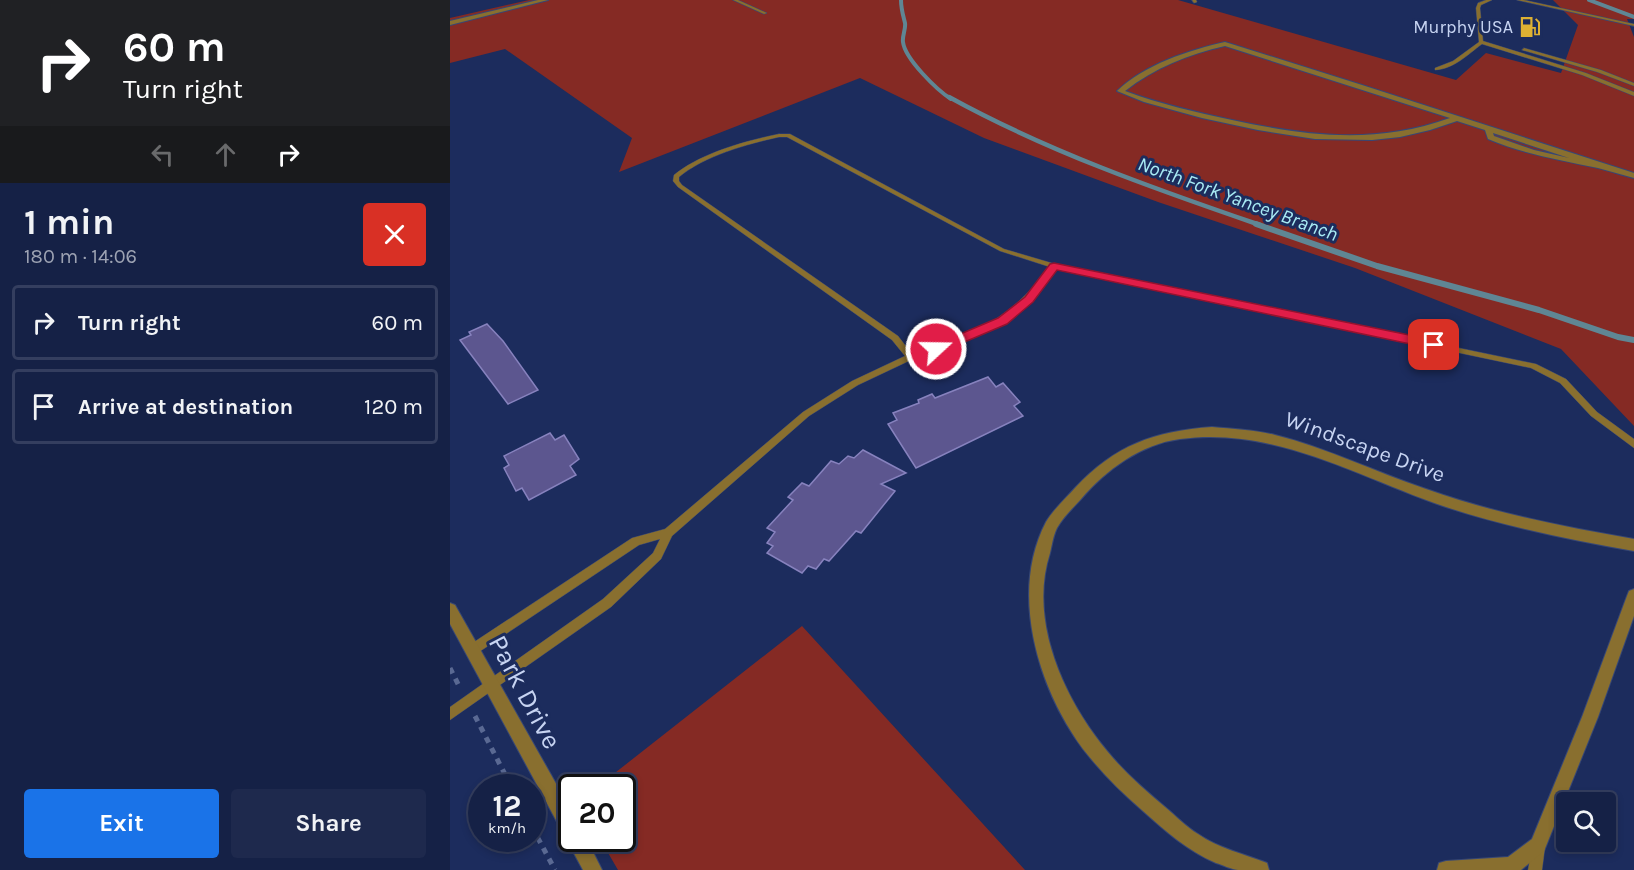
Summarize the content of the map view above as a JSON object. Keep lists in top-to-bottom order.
{
  "streets": {
    "street": ["Windscape Drive", "Park Drive"]
  },
  "water": ["North Fork Yancey Branch"],
  "places": {
    "fuel station": ["Murphy USA"]
  },
  "page": {
    "turn": ["60 m", "Turn right"],
    "heading": ["1 min", "180 m · 14:06"],
    "list": [
      {
        "name": "Turn right",
        "value": "60 m"
      },
      {
        "name": "Arrive at destination",
        "value": "120 m"
      }
    ],
    "speed": "12 km/h",
    "limit": "20",
    "buttons": ["Exit", "Share"]
  }
}
